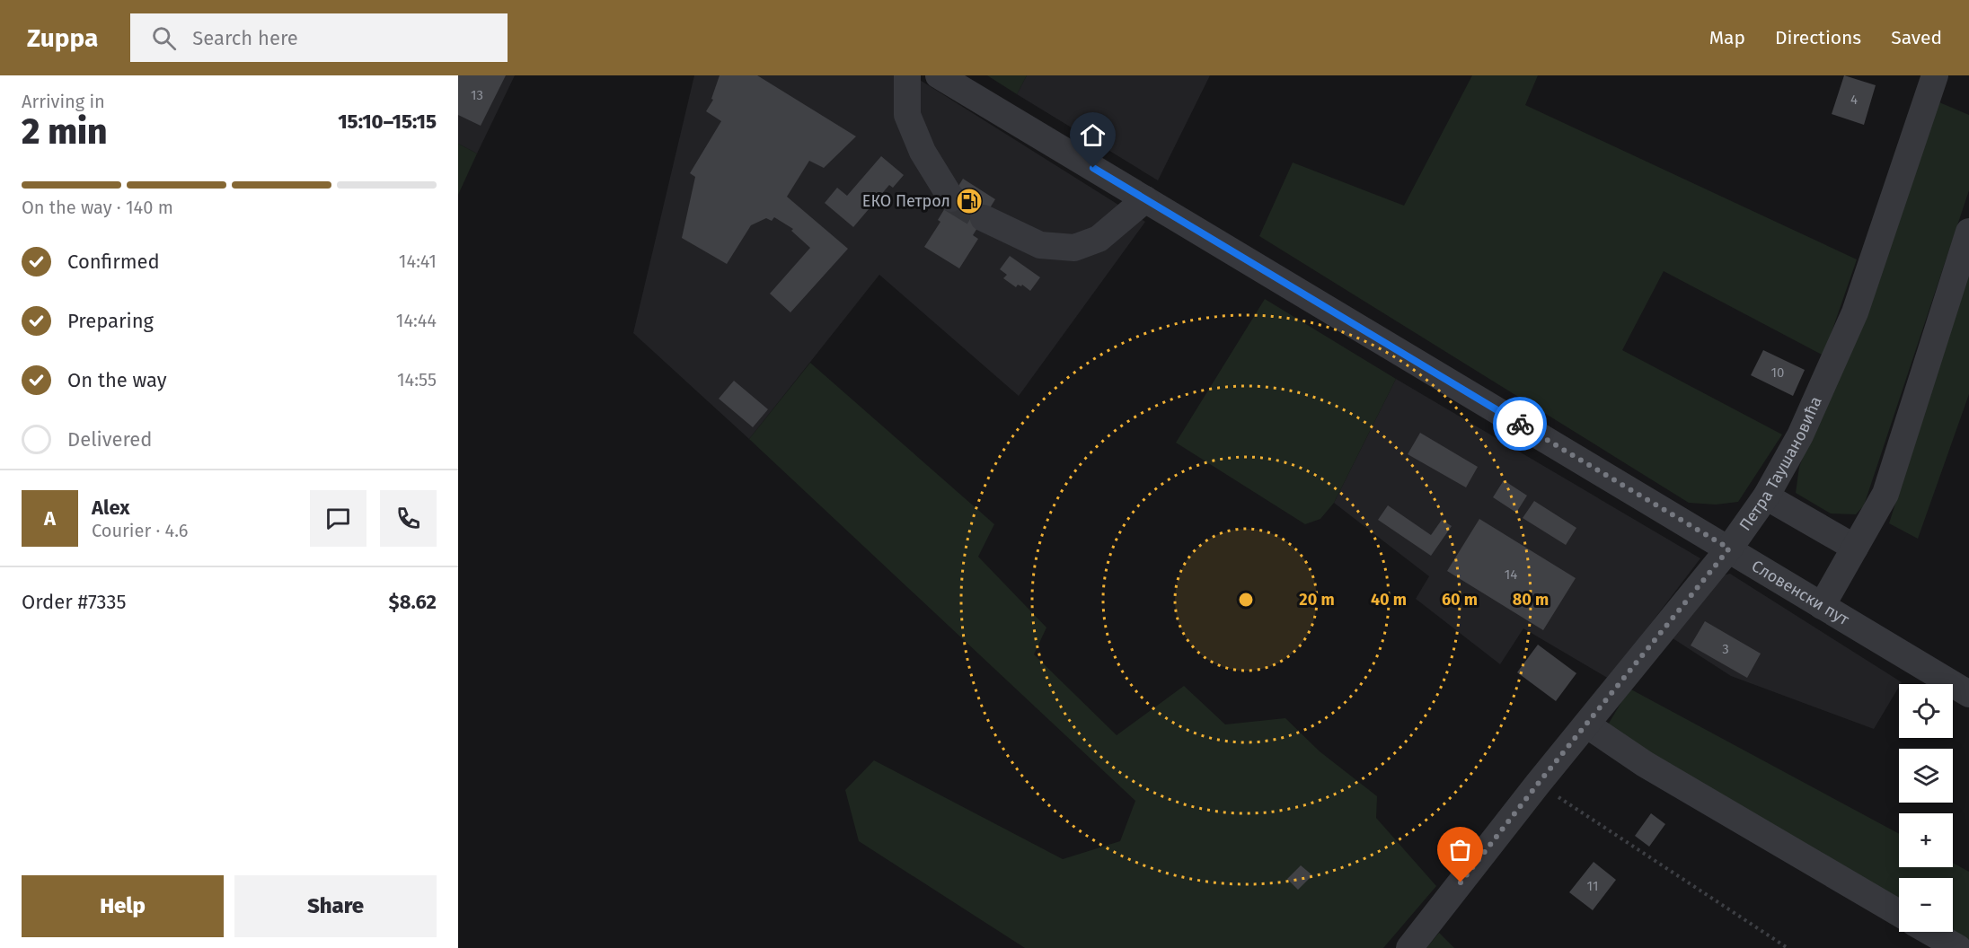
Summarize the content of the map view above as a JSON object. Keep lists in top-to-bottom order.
{
  "streets": {
    "street": ["Петра Таушановића", "Словенски пут"]
  },
  "crossings": [
    ["Петра Таушановића", "Словенски пут"]
  ],
  "places": {
    "fuel station": ["ЕКО Петрол"]
  },
  "house_numbers": [
    "13",
    "4",
    "10",
    "14",
    "3",
    "11"
  ],
  "page": {
    "header": "Zuppa",
    "search": "Search here",
    "nav": ["Map", "Directions", "Saved"],
    "heading": ["2 min", "Arriving in", "15:10–15:15"],
    "panel": [
      "Alex",
      "Courier · 4.6",
      "Order #7335",
      "$8.62"
    ],
    "bar": "On the way · 140 m",
    "list": [
      ["Confirmed", "14:41"],
      ["Preparing", "14:44"],
      ["On the way", "14:55"],
      "Delivered"
    ],
    "round": "A",
    "map_buttons": ["+", "−"],
    "buttons": ["Help", "Share"]
  },
  "rings": [
    "20 m",
    "40 m",
    "60 m",
    "80 m"
  ]
}
